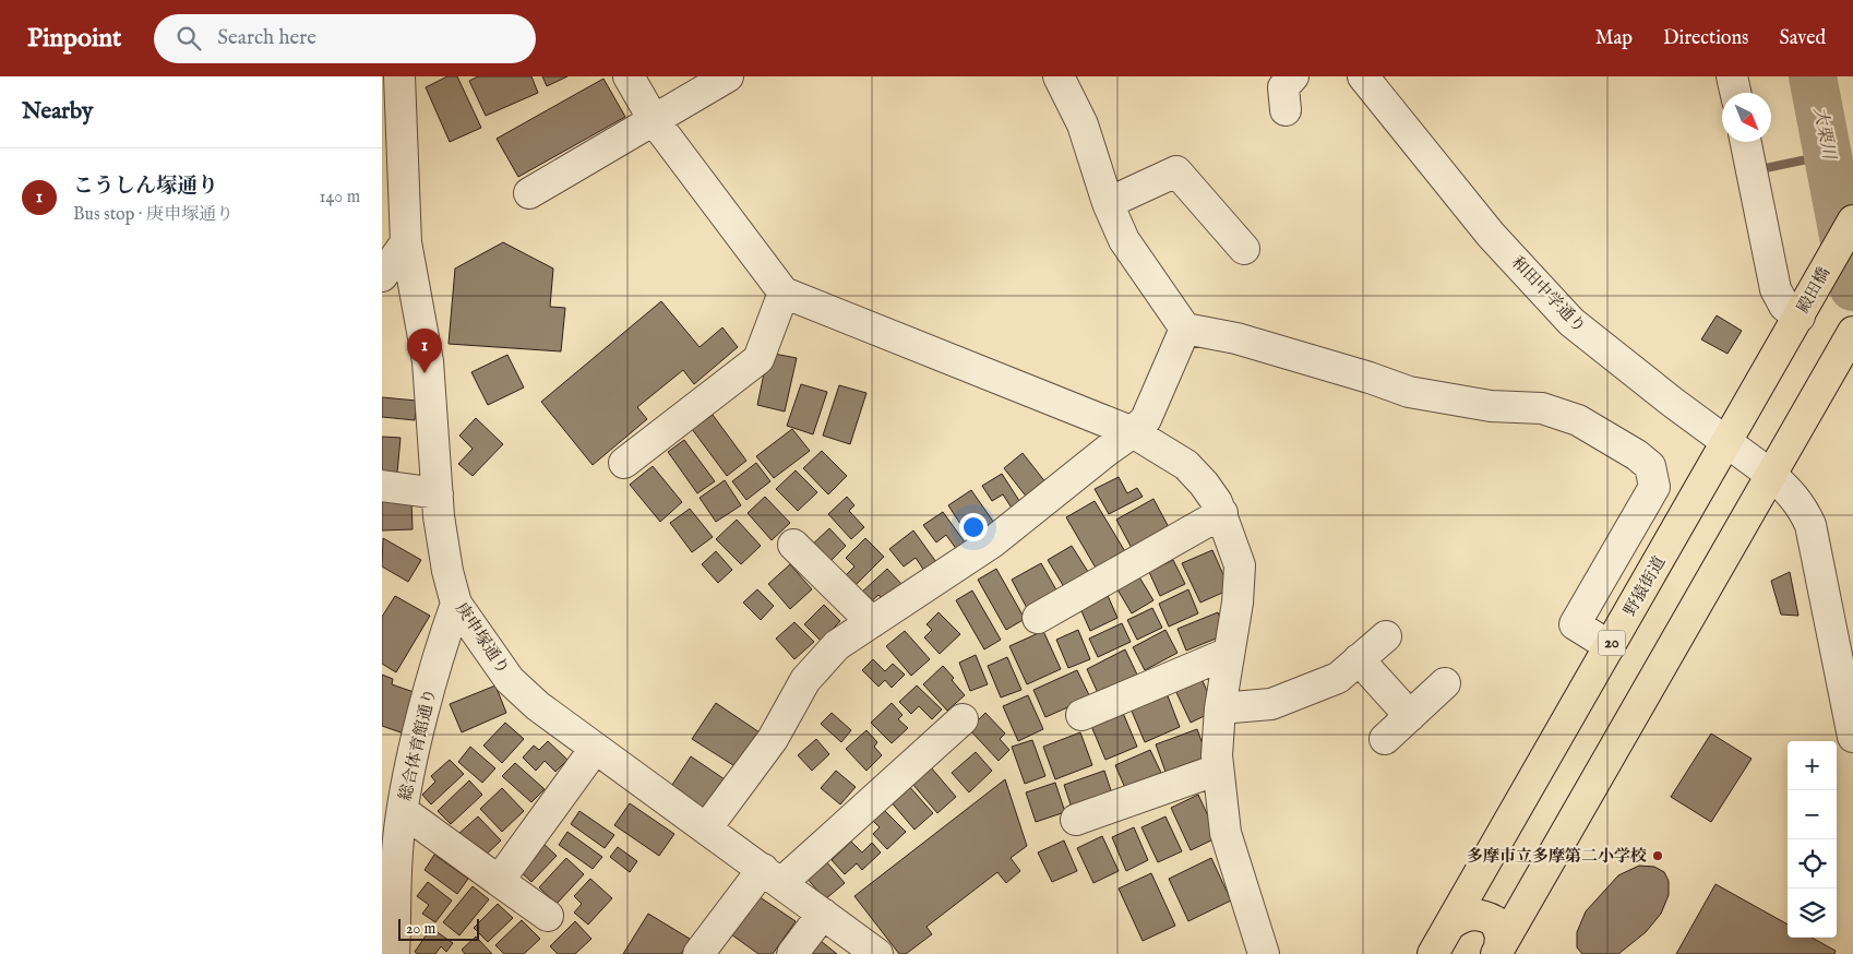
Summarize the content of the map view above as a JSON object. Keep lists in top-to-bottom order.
{
  "streets": {
    "main road": ["殿田橋", "野猿街道", "20"],
    "street": ["和田中学通り", "庚申塚通り", "総合体育館通り"]
  },
  "crossings": [
    ["殿田橋", "野猿街道"],
    ["和田中学通り", "野猿街道"],
    ["庚申塚通り", "総合体育館通り"]
  ],
  "water": ["大栗川"],
  "places": ["多摩市立多摩第二小学校"],
  "scale_bar": "20 m",
  "north": "bottom right",
  "page": {
    "header": "Pinpoint",
    "search": "Search here",
    "nav": ["Map", "Directions", "Saved"],
    "heading": "Nearby",
    "list": [
      {
        "mark": "1",
        "name": "こうしん塚通り",
        "note": "Bus stop · 庚申塚通り",
        "value": "140 m"
      }
    ],
    "pins": "1",
    "map_buttons": ["+", "−"],
    "scale": "20 m"
  }
}
